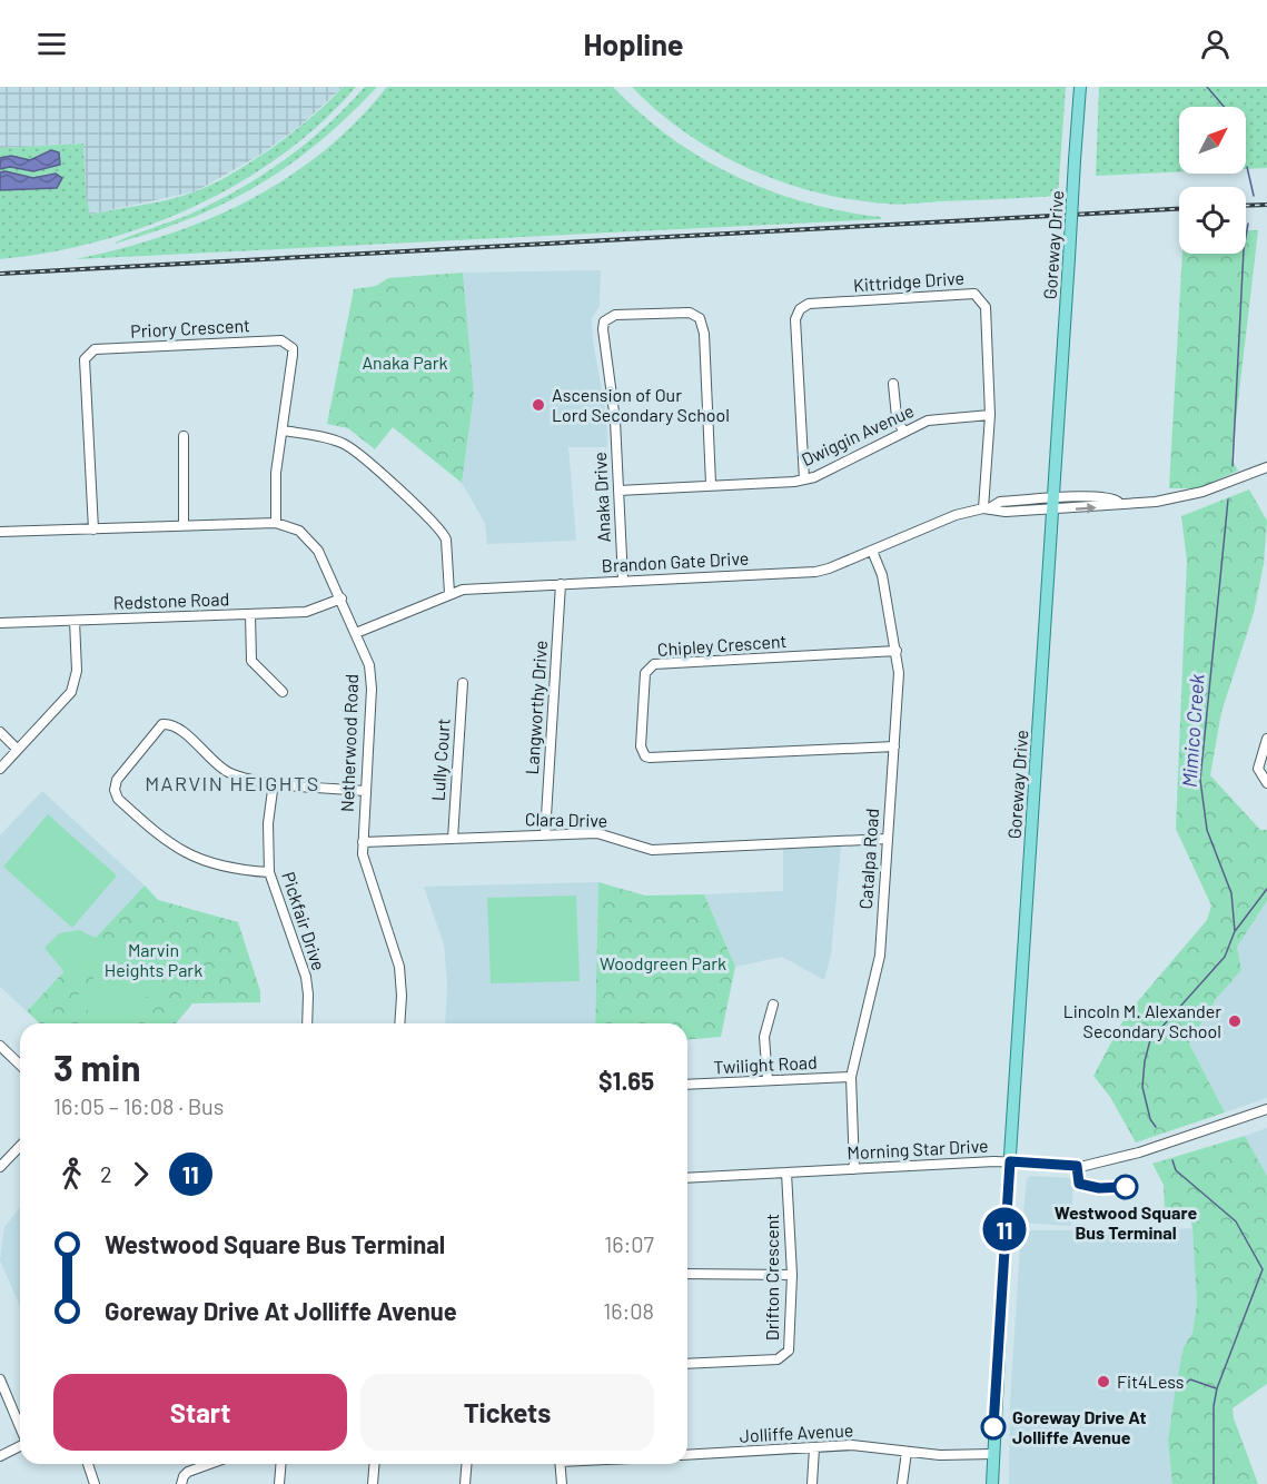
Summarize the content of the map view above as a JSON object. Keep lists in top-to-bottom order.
{
  "streets": {
    "main road": ["Goreway Drive"],
    "street": [
      "Kittridge Drive",
      "Priory Crescent",
      "Dwiggin Avenue",
      "Anaka Drive",
      "Brandon Gate Drive",
      "Redstone Road",
      "Chipley Crescent",
      "Langworthy Drive",
      "Netherwood Road",
      "Lully Court",
      "Clara Drive",
      "Catalpa Road",
      "Pickfair Drive",
      "Twilight Road",
      "Morning Star Drive",
      "Drifton Crescent",
      "Jolliffe Avenue"
    ]
  },
  "crossings": [
    ["Goreway Drive", "Brandon Gate Drive"],
    ["Goreway Drive", "Morning Star Drive"],
    ["Goreway Drive", "Jolliffe Avenue"],
    ["Kittridge Drive", "Dwiggin Avenue"],
    ["Kittridge Drive", "Brandon Gate Drive"],
    ["Priory Crescent", "Netherwood Road"],
    ["Dwiggin Avenue", "Anaka Drive"],
    ["Anaka Drive", "Brandon Gate Drive"],
    ["Brandon Gate Drive", "Langworthy Drive"],
    ["Brandon Gate Drive", "Netherwood Road"],
    ["Brandon Gate Drive", "Catalpa Road"],
    ["Redstone Road", "Netherwood Road"],
    ["Chipley Crescent", "Catalpa Road"],
    ["Langworthy Drive", "Clara Drive"],
    ["Netherwood Road", "Clara Drive"],
    ["Lully Court", "Clara Drive"],
    ["Clara Drive", "Catalpa Road"],
    ["Catalpa Road", "Twilight Road"],
    ["Catalpa Road", "Morning Star Drive"],
    ["Morning Star Drive", "Drifton Crescent"]
  ],
  "districts": ["MARVIN HEIGHTS"],
  "water": ["Mimico Creek"],
  "parks": ["Anaka Park", "Marvin Heights Park", "Woodgreen Park"],
  "places": [
    "Ascension of Our Lord Secondary School",
    "Lincoln M. Alexander Secondary School",
    "Westwood Square Bus Terminal",
    "Fit4Less",
    "Goreway Drive At Jolliffe Avenue"
  ],
  "lines": ["bus line 11"],
  "north": "top right",
  "page": {
    "header": "Hopline",
    "on_map": "11",
    "heading": ["3 min", "16:05 – 16:08 · Bus", "$1.65"],
    "legs": ["2", "11"],
    "list": [
      {
        "name": "Westwood Square Bus Terminal",
        "value": "16:07"
      },
      {
        "name": "Goreway Drive At Jolliffe Avenue",
        "value": "16:08"
      }
    ],
    "buttons": ["Start", "Tickets"]
  }
}
